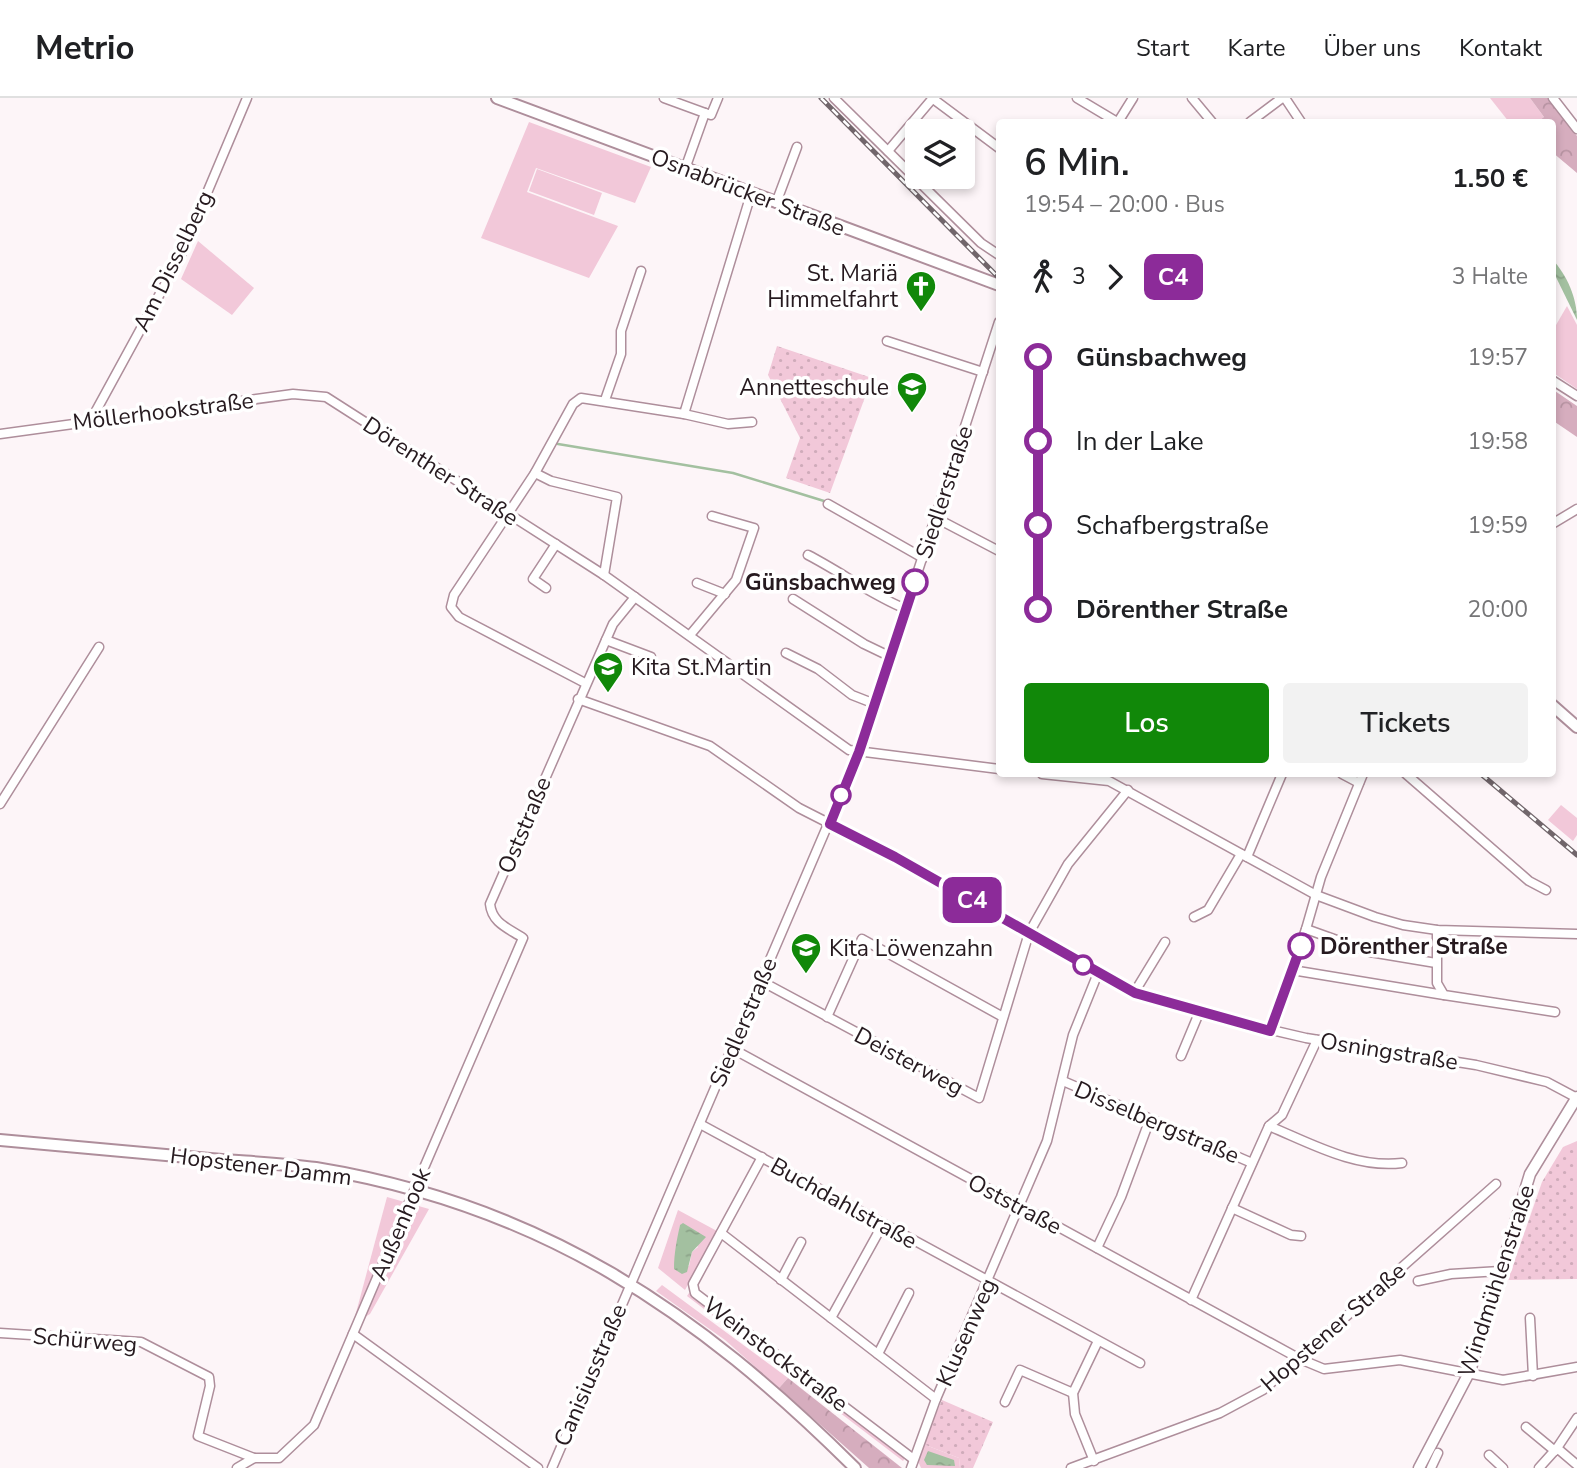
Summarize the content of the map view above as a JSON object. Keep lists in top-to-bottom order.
{
  "streets": {
    "main road": ["Osnabrücker Straße", "Hopstener Damm"],
    "street": [
      "Am Disselberg",
      "Möllerhookstraße",
      "Dörenther Straße",
      "Siedlerstraße",
      "Oststraße",
      "Osningstraße",
      "Deisterweg",
      "Disselbergstraße",
      "Buchdahlstraße",
      "Außenhook",
      "Windmühlenstraße",
      "Hopstener Straße",
      "Klusenweg",
      "Schürweg",
      "Weinstockstraße",
      "Canisiusstraße"
    ]
  },
  "crossings": [
    ["Am Disselberg", "Möllerhookstraße"],
    ["Möllerhookstraße", "Dörenther Straße"],
    ["Dörenther Straße", "Siedlerstraße"],
    ["Dörenther Straße", "Oststraße"],
    ["Siedlerstraße", "Oststraße"],
    ["Siedlerstraße", "Osningstraße"],
    ["Siedlerstraße", "Deisterweg"],
    ["Siedlerstraße", "Hopstener Damm"],
    ["Siedlerstraße", "Buchdahlstraße"],
    ["Siedlerstraße", "Canisiusstraße"],
    ["Oststraße", "Osningstraße"],
    ["Oststraße", "Außenhook"],
    ["Oststraße", "Windmühlenstraße"],
    ["Oststraße", "Hopstener Straße"],
    ["Oststraße", "Klusenweg"],
    ["Osningstraße", "Deisterweg"],
    ["Osningstraße", "Windmühlenstraße"],
    ["Osningstraße", "Klusenweg"],
    ["Disselbergstraße", "Klusenweg"],
    ["Hopstener Damm", "Canisiusstraße"],
    ["Buchdahlstraße", "Klusenweg"],
    ["Buchdahlstraße", "Weinstockstraße"],
    ["Außenhook", "Schürweg"],
    ["Klusenweg", "Weinstockstraße"]
  ],
  "places": {
    "church": ["St. Mariä Himmelfahrt"],
    "school or university": ["Annetteschule", "Kita St.Martin", "Kita Löwenzahn"],
    "other": ["Günsbachweg", "Dörenther Straße"]
  },
  "lines": ["bus line C4"],
  "page": {
    "header": "Metrio",
    "nav": [
      "Start",
      "Karte",
      "Über uns",
      "Kontakt"
    ],
    "on_map": "C4",
    "heading": ["6 Min.", "19:54 – 20:00 · Bus", "1.50 €"],
    "legs": ["3", "C4", "3 Halte"],
    "list": [
      {
        "name": "Günsbachweg",
        "value": "19:57"
      },
      {
        "name": "In der Lake",
        "value": "19:58"
      },
      {
        "name": "Schafbergstraße",
        "value": "19:59"
      },
      {
        "name": "Dörenther Straße",
        "value": "20:00"
      }
    ],
    "buttons": ["Los", "Tickets"]
  }
}
